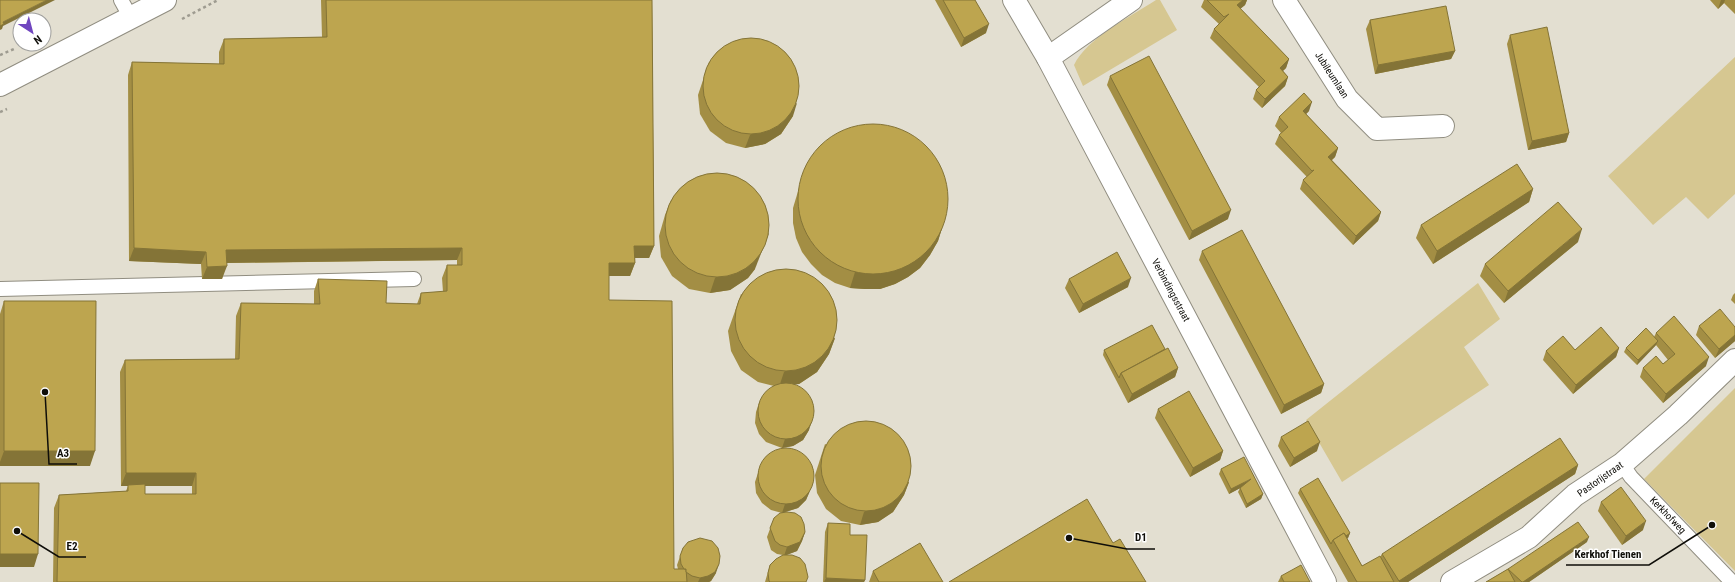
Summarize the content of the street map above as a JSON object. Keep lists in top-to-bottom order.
{
  "streets": {
    "street": ["Jubileumlaan", "Verbindingsstraat", "Pastorijstraat"],
    "lane": ["Kerkhofweg"]
  },
  "crossings": [
    ["Pastorijstraat", "Kerkhofweg"]
  ],
  "places": [
    "A3",
    "Kerkhof Tienen",
    "E2",
    "D1"
  ],
  "north": "bottom right"
}
